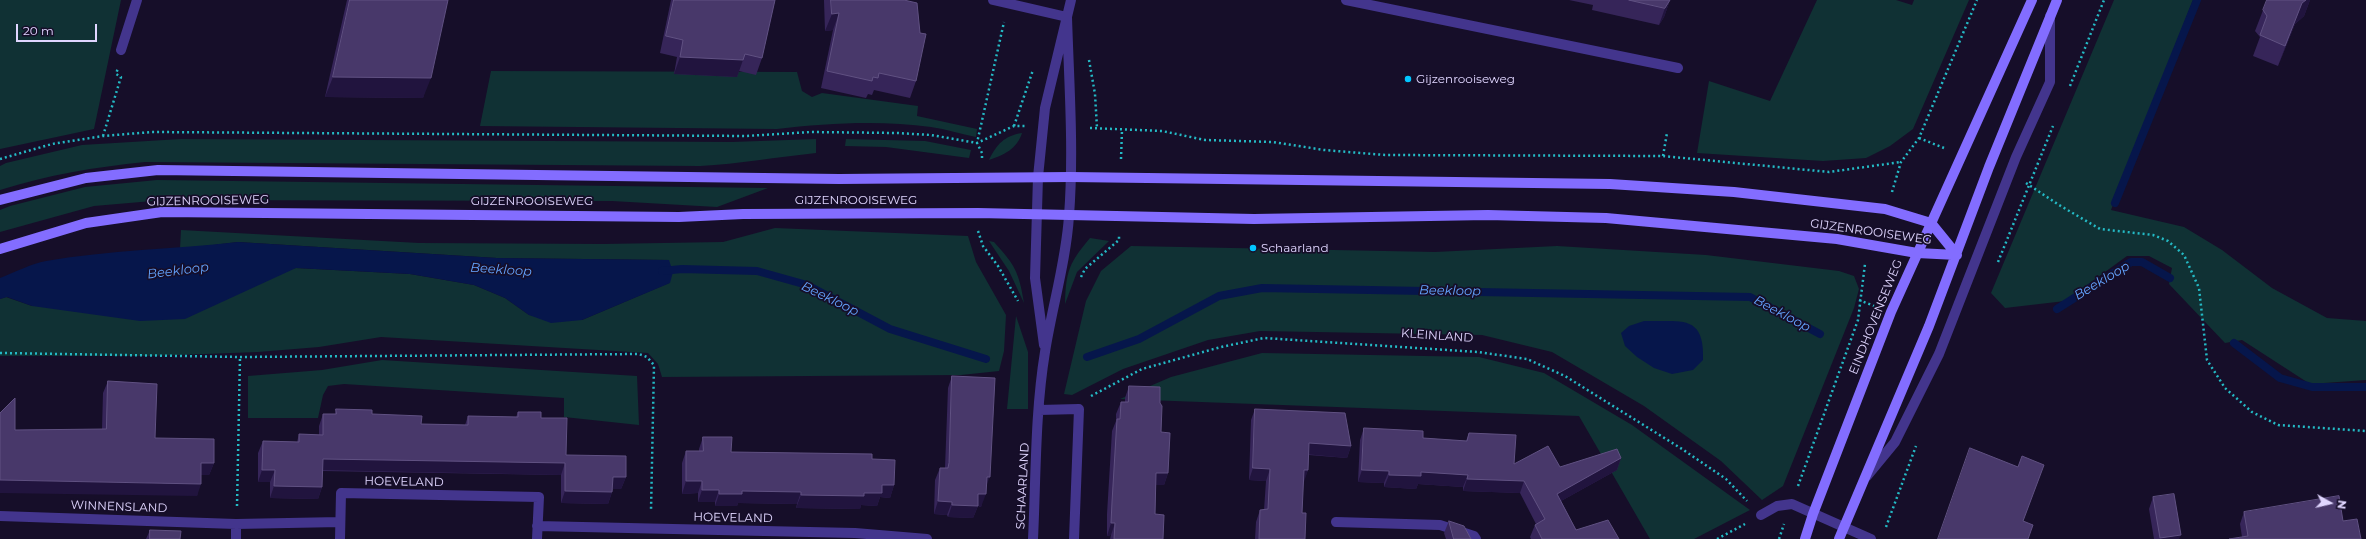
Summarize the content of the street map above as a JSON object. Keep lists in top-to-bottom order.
{
  "streets": {
    "main road": ["GIJZENROOISEWEG", "EINDHOVENSEWEG"],
    "street": ["HOEVELAND", "SCHAARLAND", "WINNENSLAND"],
    "path": ["KLEINLAND"]
  },
  "crossings": [
    ["GIJZENROOISEWEG", "EINDHOVENSEWEG"],
    ["GIJZENROOISEWEG", "SCHAARLAND"]
  ],
  "water": ["Beekloop"],
  "places": ["Gijzenrooiseweg", "Schaarland"],
  "scale_bar": "20 m",
  "north": "right"
}
